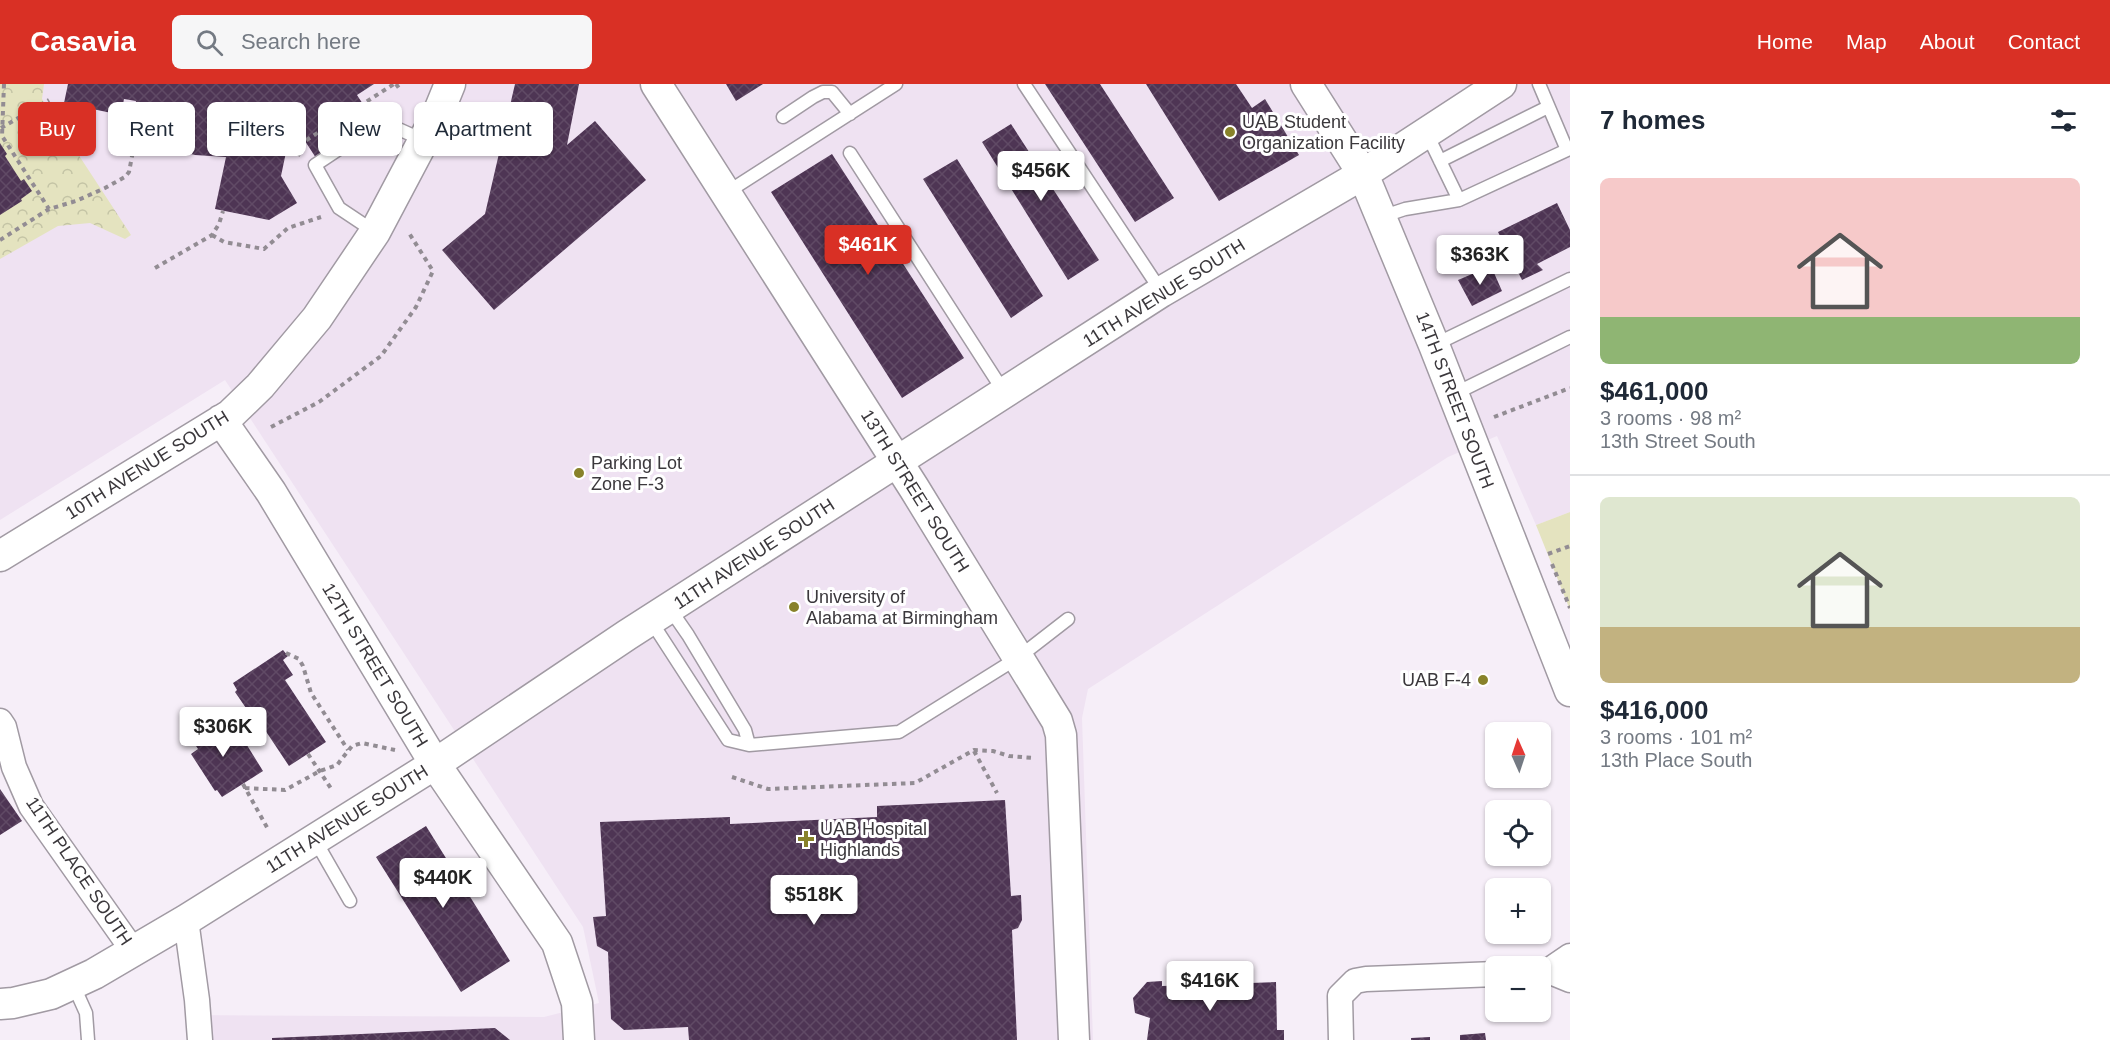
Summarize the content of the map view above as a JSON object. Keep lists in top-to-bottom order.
{
  "streets": {
    "street": [
      "11TH AVENUE SOUTH",
      "14TH STREET SOUTH",
      "10TH AVENUE SOUTH",
      "13TH STREET SOUTH",
      "12TH STREET SOUTH",
      "11TH PLACE SOUTH"
    ]
  },
  "crossings": [
    ["11TH AVENUE SOUTH", "14TH STREET SOUTH"],
    ["11TH AVENUE SOUTH", "13TH STREET SOUTH"],
    ["11TH AVENUE SOUTH", "12TH STREET SOUTH"],
    ["11TH AVENUE SOUTH", "11TH PLACE SOUTH"],
    ["10TH AVENUE SOUTH", "12TH STREET SOUTH"]
  ],
  "places": {
    "other": [
      "UAB Student Organization Facility",
      "Parking Lot Zone F-3",
      "University of Alabama at Birmingham",
      "UAB F-4"
    ],
    "health": ["UAB Hospital Highlands"]
  },
  "north": "top",
  "page": {
    "header": "Casavia",
    "search": "Search here",
    "nav": [
      "Home",
      "Map",
      "About",
      "Contact"
    ],
    "heading": "7 homes",
    "chip": [
      "Buy",
      "Rent",
      "Filters",
      "New",
      "Apartment"
    ],
    "price": [
      "$456K",
      "$461K",
      "$363K",
      "$306K",
      "$440K",
      "$518K",
      "$416K"
    ],
    "list": [
      {
        "name": "$461,000",
        "note": "3 rooms · 98 m² · 13th Street South"
      },
      {
        "name": "$416,000",
        "note": "3 rooms · 101 m² · 13th Place South"
      }
    ],
    "map_buttons": ["+", "−"]
  }
}
